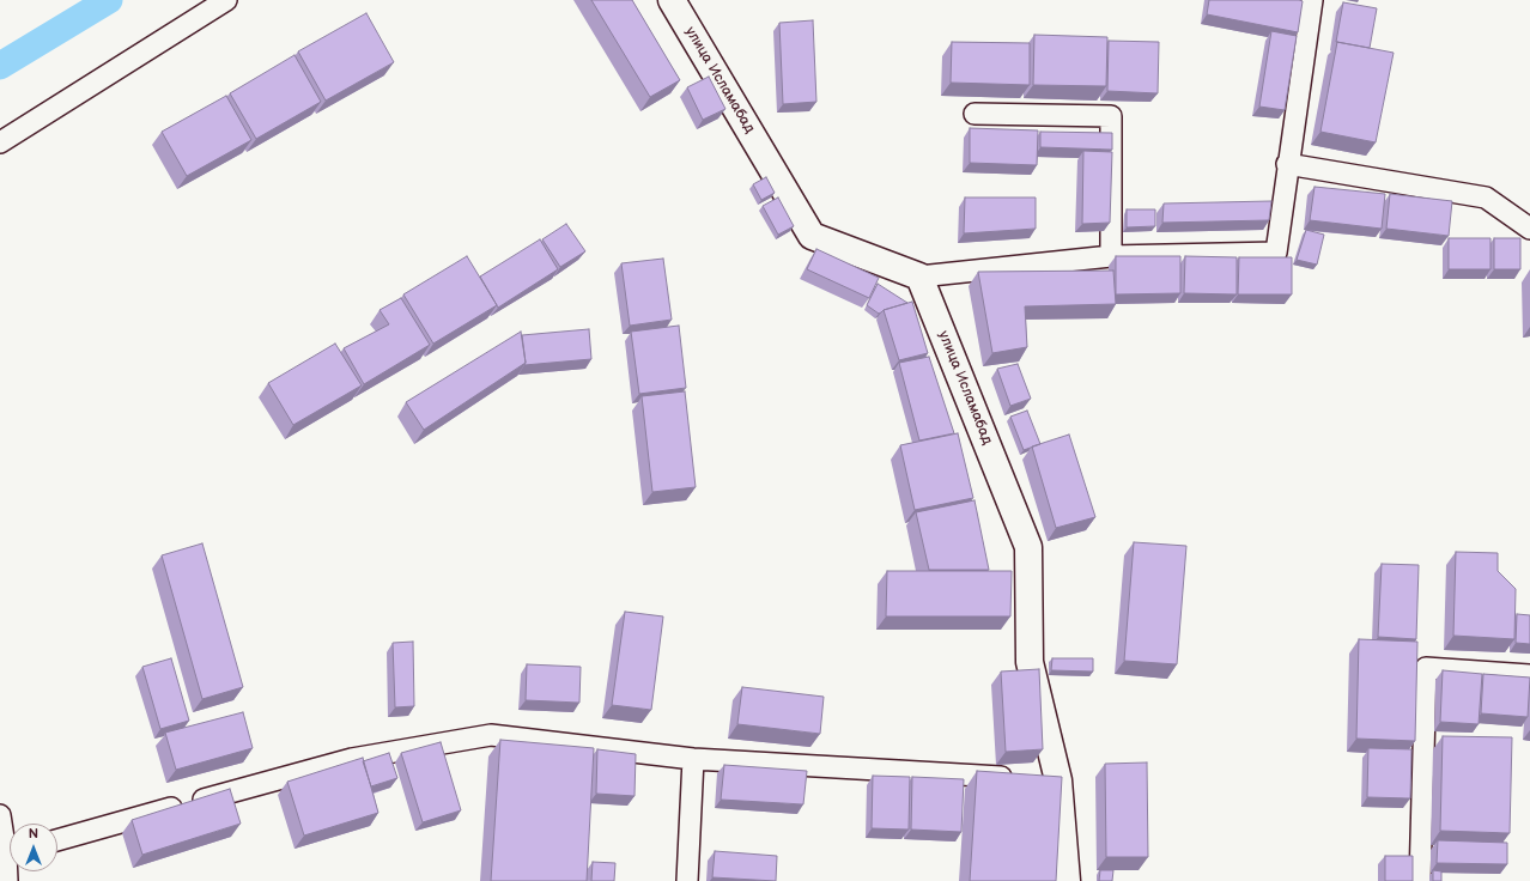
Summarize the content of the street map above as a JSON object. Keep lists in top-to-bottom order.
{
  "streets": {
    "street": ["улица Исламабад"]
  },
  "north": "top"
}
